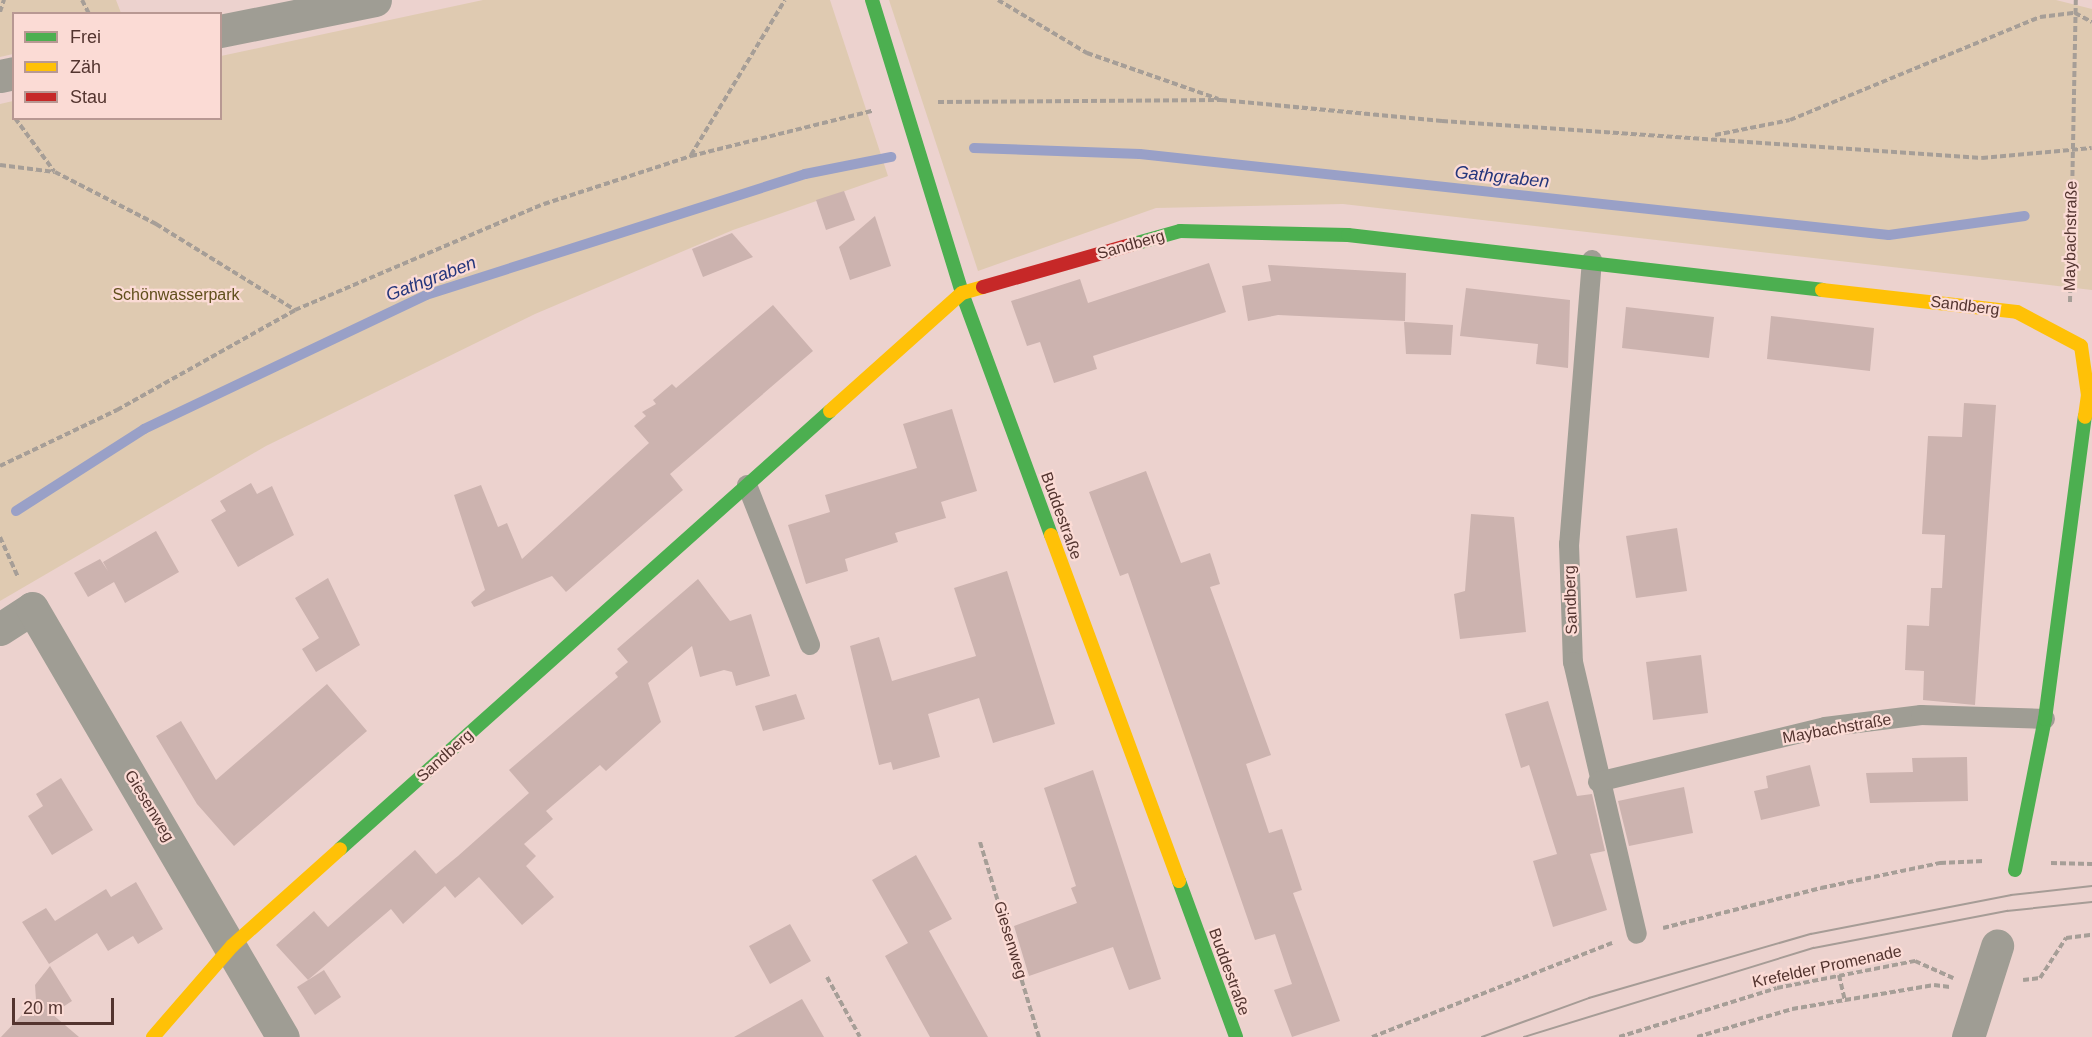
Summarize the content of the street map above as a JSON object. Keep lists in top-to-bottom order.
{
  "streets": {
    "street": ["Sandberg", "Buddestraße", "Giesenweg"],
    "lane": ["Maybachstraße"],
    "path": ["Krefelder Promenade"]
  },
  "crossings": [
    ["Maybachstraße", "Sandberg"],
    ["Sandberg", "Buddestraße"],
    ["Sandberg", "Giesenweg"]
  ],
  "water": ["Gathgraben"],
  "parks": ["Schönwasserpark"],
  "legend": ["Frei", "Zäh", "Stau"],
  "scale_bar": "20 m"
}
